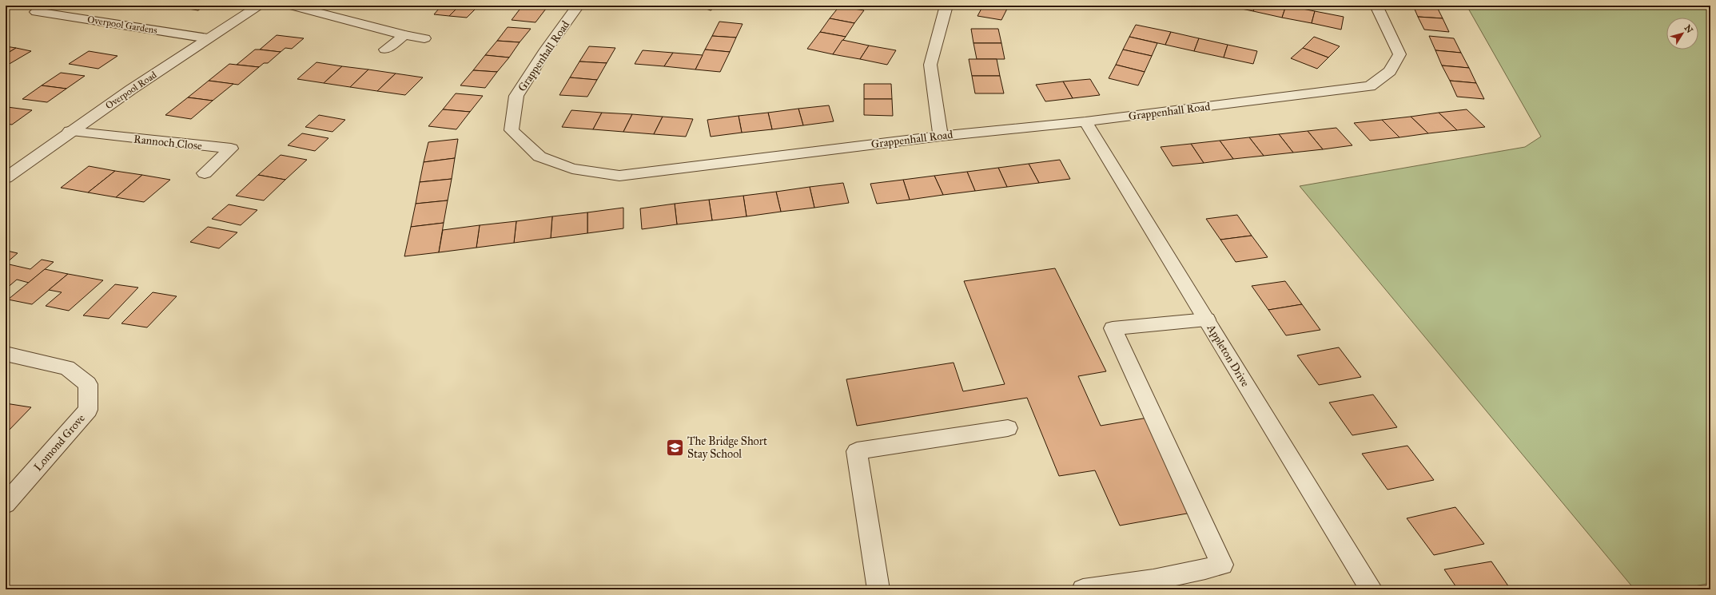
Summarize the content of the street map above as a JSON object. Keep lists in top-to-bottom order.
{
  "streets": {
    "street": [
      "Overpool Gardens",
      "Grappenhall Road",
      "Overpool Road",
      "Rannoch Close",
      "Appleton Drive",
      "Lomond Grove"
    ]
  },
  "crossings": [
    ["Overpool Gardens", "Overpool Road"],
    ["Grappenhall Road", "Appleton Drive"],
    ["Overpool Road", "Rannoch Close"]
  ],
  "places": {
    "school or university": ["The Bridge Short Stay School"]
  },
  "north": "top right"
}
